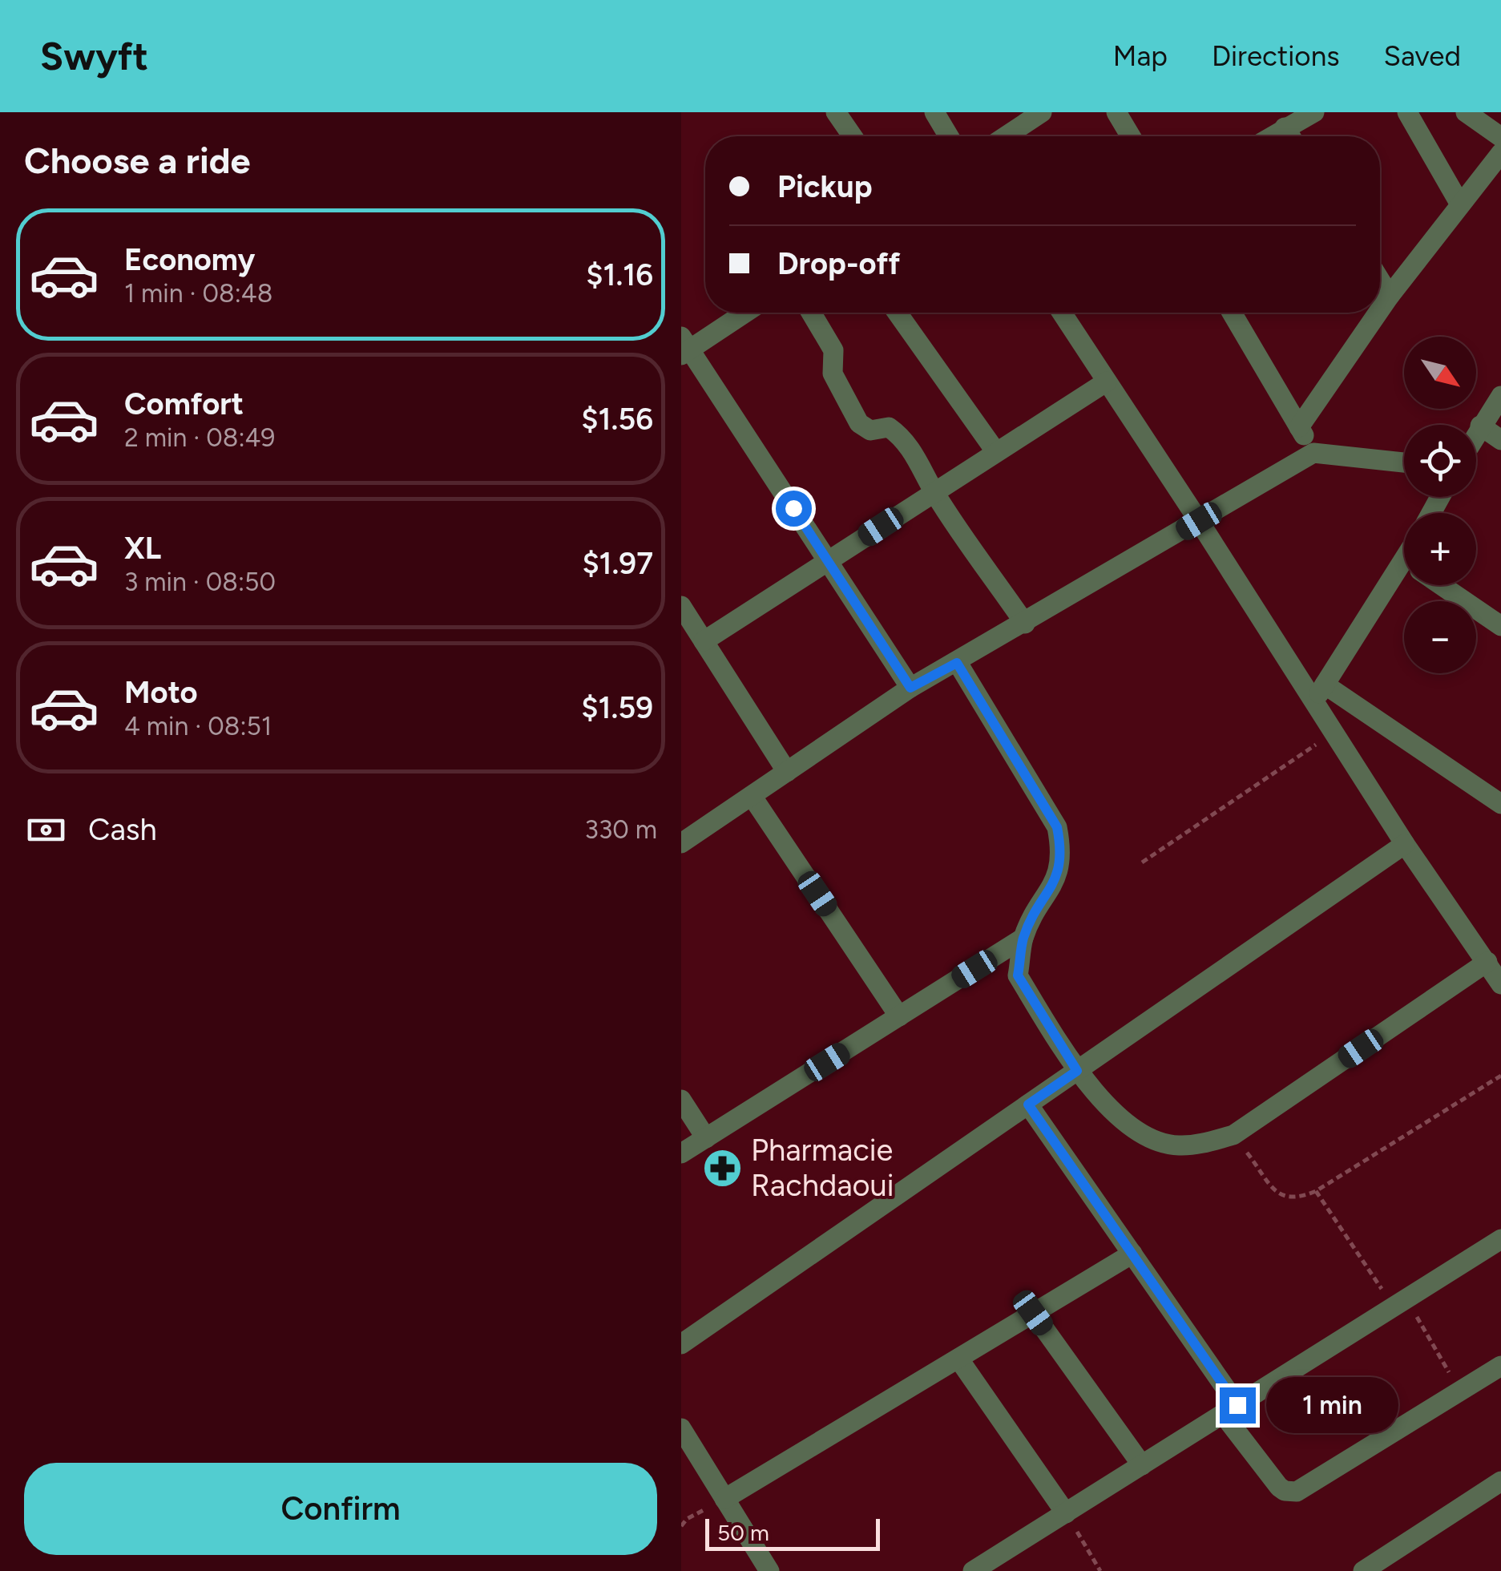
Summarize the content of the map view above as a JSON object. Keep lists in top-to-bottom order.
{
  "places": {
    "pharmacy": ["Pharmacie Rachdaoui"]
  },
  "scale_bar": "50 m",
  "north": "bottom right",
  "page": {
    "header": "Swyft",
    "nav": ["Map", "Directions", "Saved"],
    "heading": "Choose a ride",
    "banner": ["Pickup", "Drop-off"],
    "list": [
      {
        "name": "Economy",
        "note": "1 min · 08:48",
        "value": "$1.16"
      },
      {
        "name": "Comfort",
        "note": "2 min · 08:49",
        "value": "$1.56"
      },
      {
        "name": "XL",
        "note": "3 min · 08:50",
        "value": "$1.97"
      },
      {
        "name": "Moto",
        "note": "4 min · 08:51",
        "value": "$1.59"
      }
    ],
    "map_buttons": ["+", "−"],
    "pay": ["Cash", "330 m"],
    "bubble": "1 min",
    "buttons": "Confirm",
    "scale": "50 m"
  }
}
